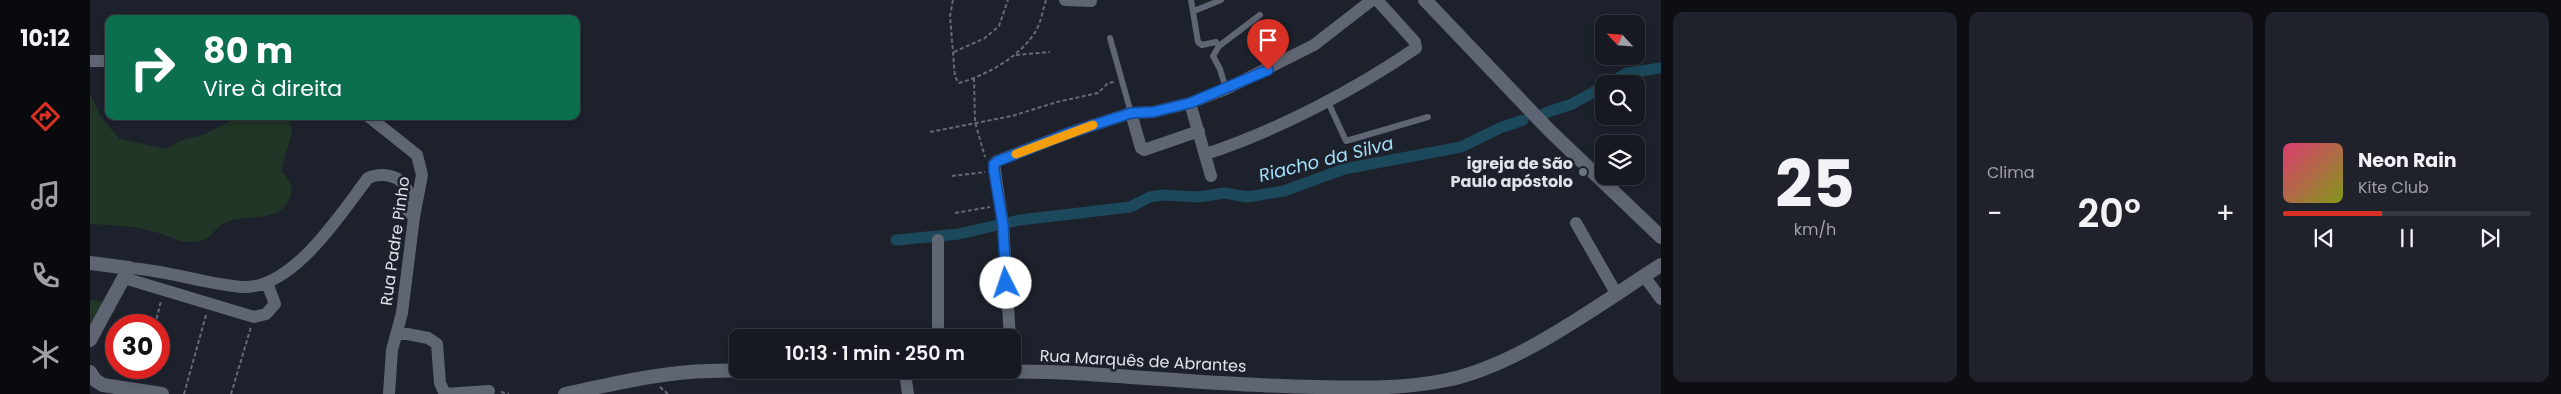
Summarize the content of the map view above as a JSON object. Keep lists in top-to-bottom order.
{
  "streets": {
    "street": ["Rua Padre Pinho", "Rua Marquês de Abrantes"]
  },
  "water": ["Riacho da Silva"],
  "places": ["igreja de São Paulo apóstolo"],
  "north": "top left",
  "page": {
    "tabs": "10:12",
    "tile": [
      ["25", "km/h"],
      "Clima"
    ],
    "turn": ["80 m", "Vire à direita"],
    "song": ["Neon Rain", "Kite Club"],
    "heat": ["−", "20°", "+"],
    "limit": "30",
    "trip": "10:13 · 1 min · 250 m"
  }
}
